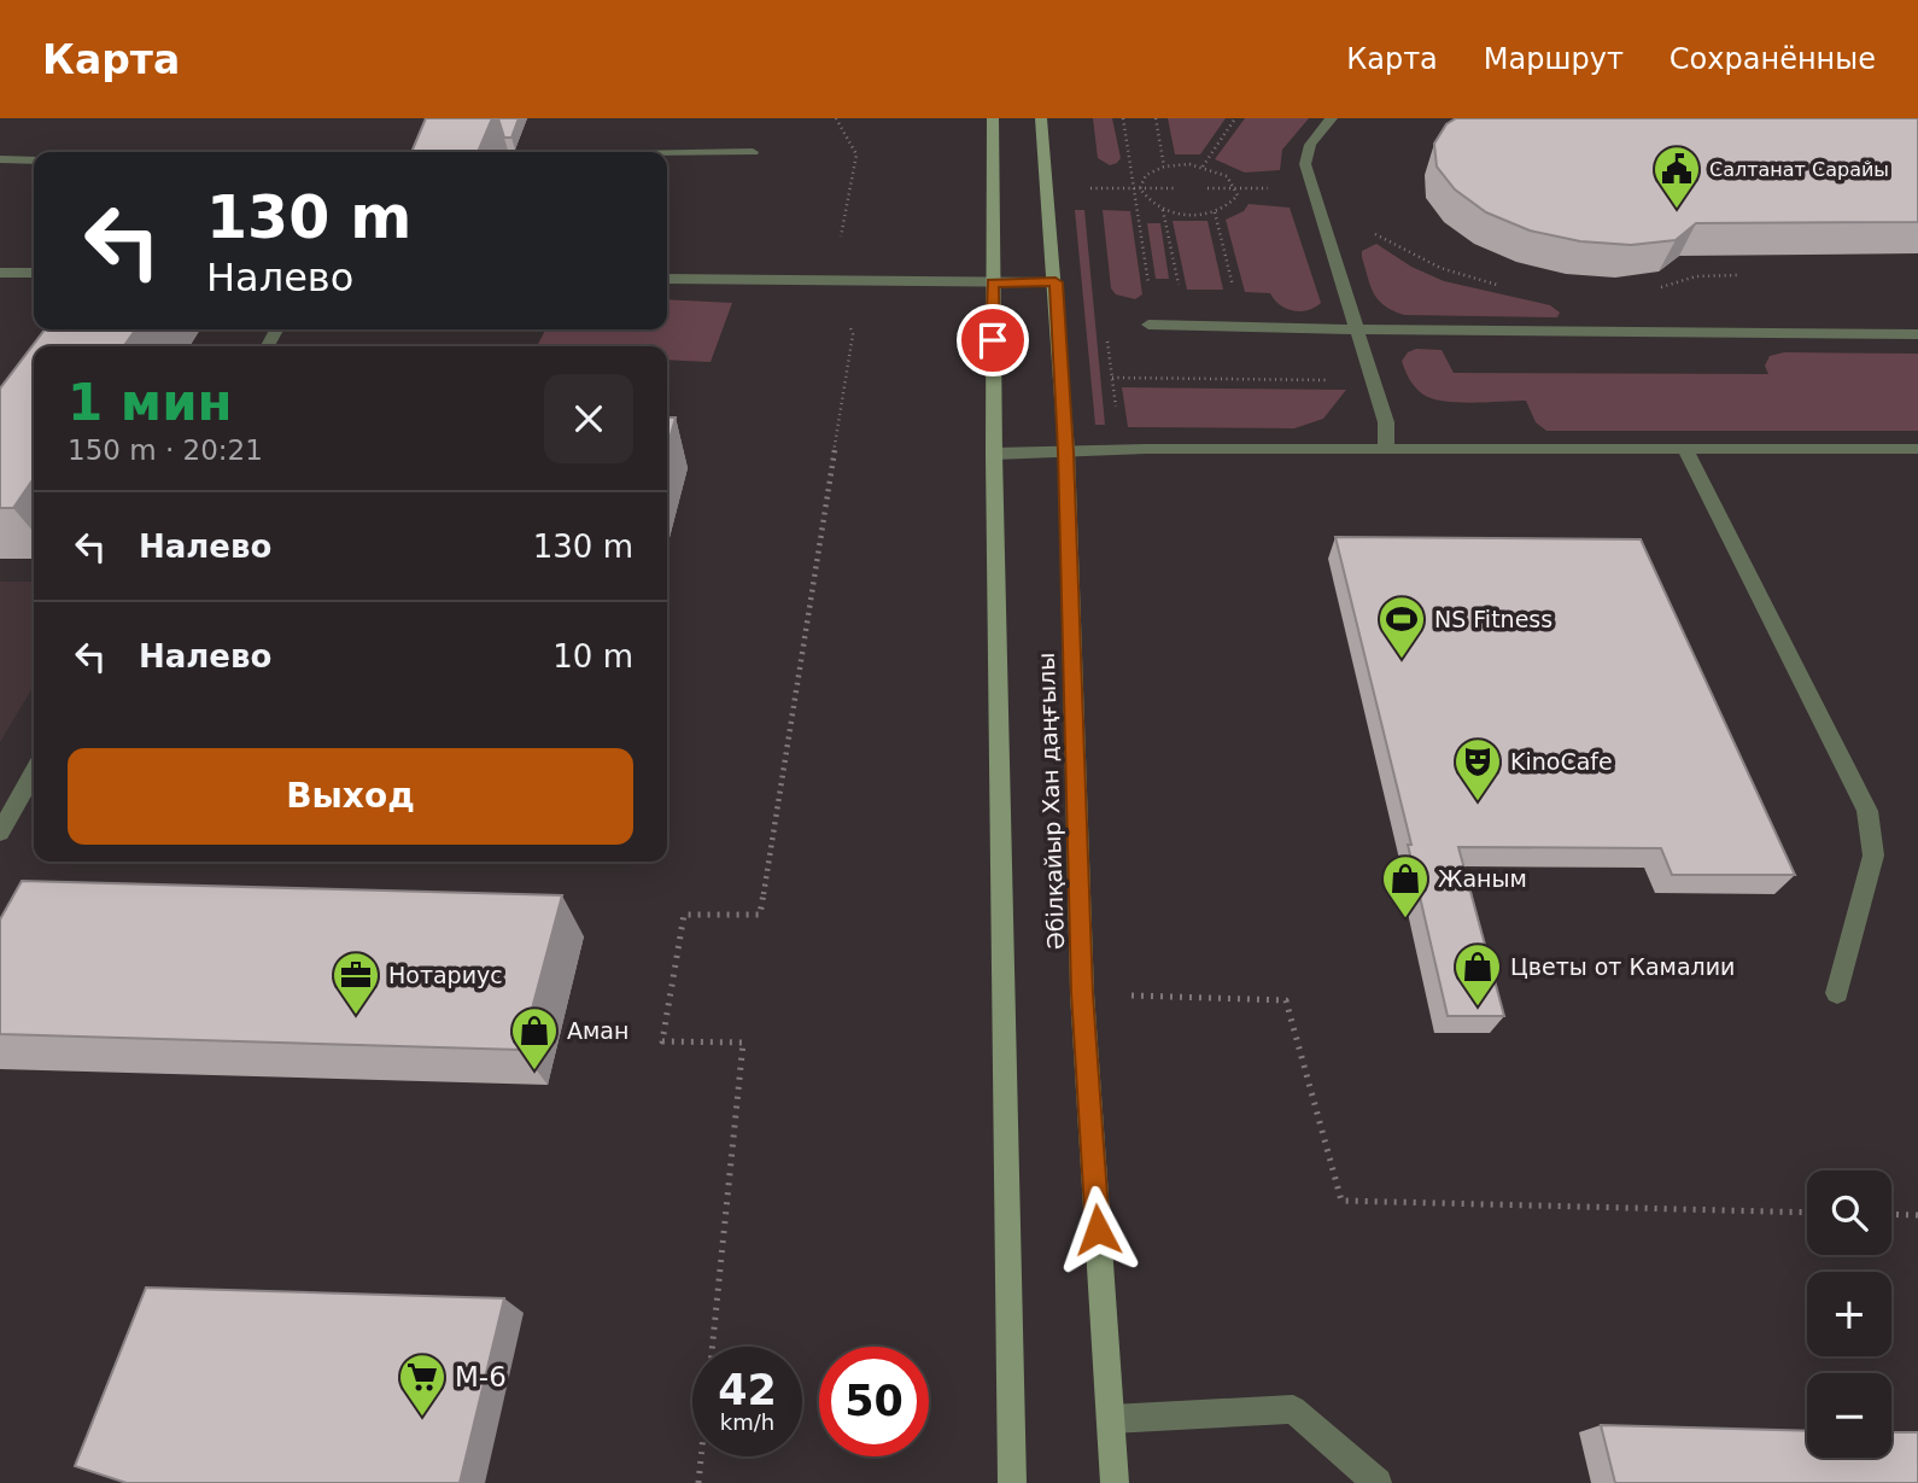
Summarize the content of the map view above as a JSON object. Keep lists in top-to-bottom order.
{
  "streets": {
    "main road": ["Әбілқайыр Хан даңғылы"]
  },
  "places": {
    "public building": ["Салтанат Сарайы"],
    "sports": ["NS Fitness"],
    "theatre": ["KinoCafe"],
    "shop": ["Жаным", "Цветы от Камалии", "Аман"],
    "office": ["Нотариус"],
    "supermarket": ["M-6"]
  },
  "page": {
    "header": "Карта",
    "nav": ["Карта", "Маршрут", "Сохранённые"],
    "turn": ["130 m", "Налево"],
    "heading": ["1 мин", "150 m · 20:21"],
    "list": [
      {
        "name": "Налево",
        "value": "130 m"
      },
      {
        "name": "Налево",
        "value": "10 m"
      }
    ],
    "buttons": "Выход",
    "map_buttons": ["+", "−"],
    "speed": "42 km/h",
    "limit": "50"
  }
}
